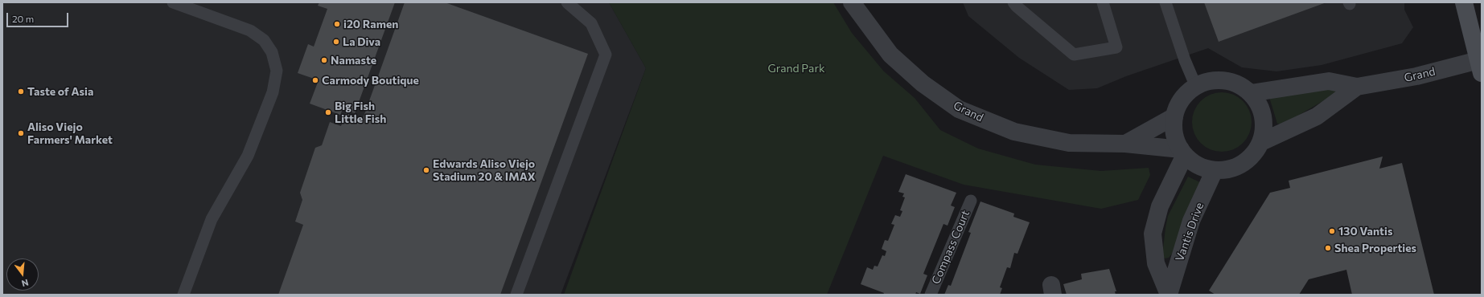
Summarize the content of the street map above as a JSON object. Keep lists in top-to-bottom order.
{
  "streets": {
    "street": ["Grand", "Vantis Drive"],
    "lane": ["Compass Court"]
  },
  "crossings": [
    ["Grand", "Vantis Drive"]
  ],
  "parks": ["Grand Park"],
  "places": [
    "i20 Ramen",
    "La Diva",
    "Namaste",
    "Carmody Boutique",
    "Taste of Asia",
    "Big Fish Little Fish",
    "Aliso Viejo Farmers' Market",
    "Edwards Aliso Viejo Stadium 20 & IMAX",
    "130 Vantis",
    "Shea Properties"
  ],
  "scale_bar": "20 m",
  "north": "bottom"
}
